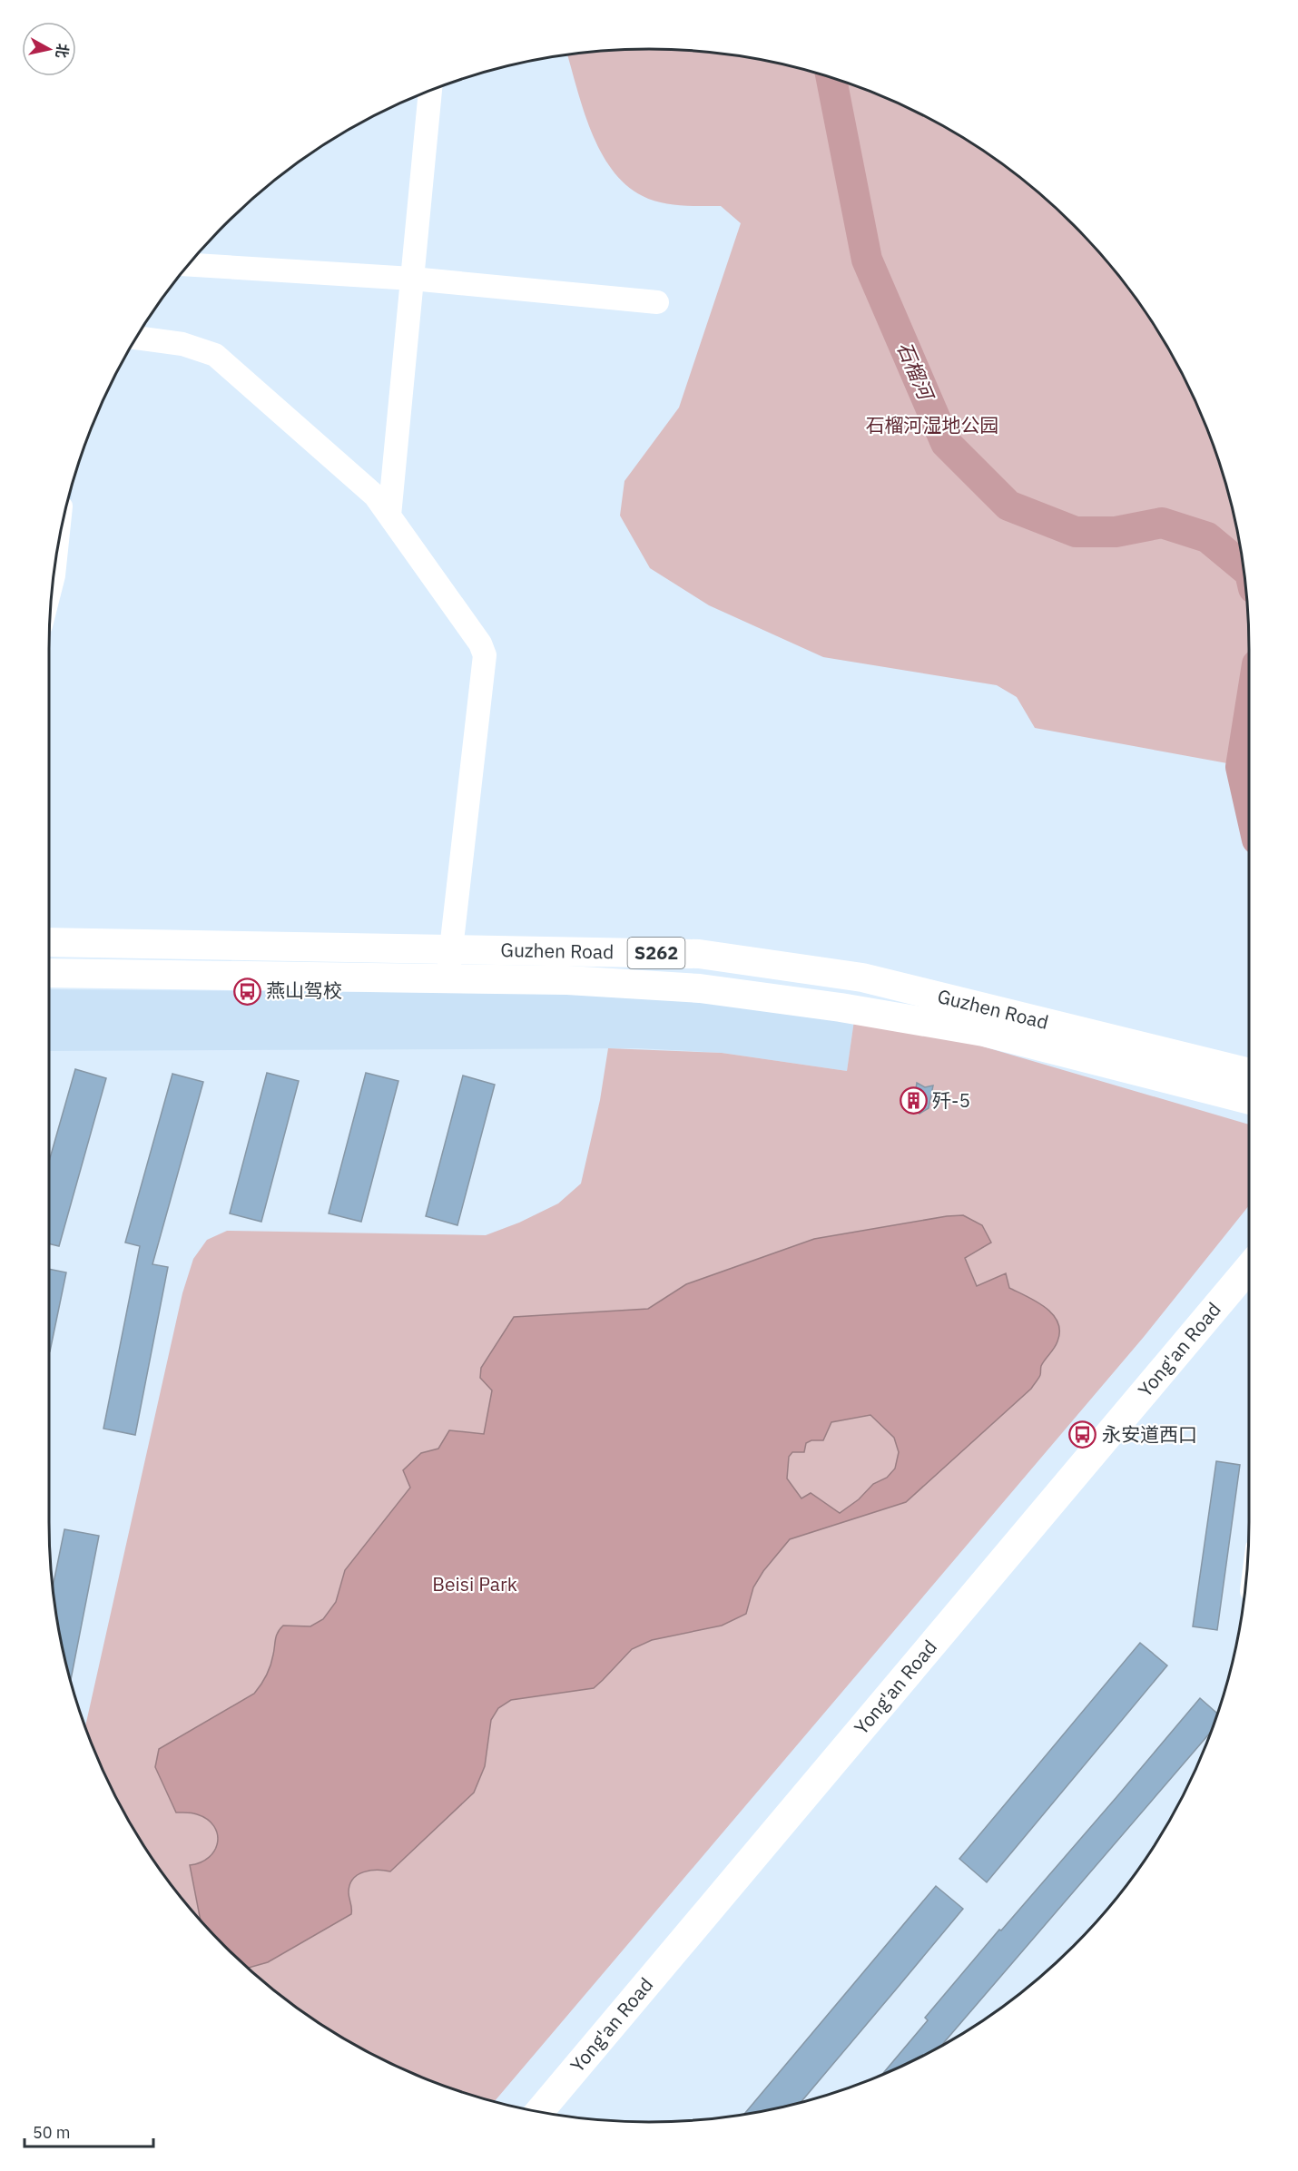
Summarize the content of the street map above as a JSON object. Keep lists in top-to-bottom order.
{
  "streets": {
    "main road": ["Guzhen Road", "S262", "Yong'an Road"]
  },
  "water": ["石榴河"],
  "parks": ["石榴河湿地公园", "Beisi Park"],
  "places": {
    "bus stop": ["燕山驾校", "永安道西口"],
    "building": ["歼-5"]
  },
  "scale_bar": "50 m",
  "north": "right"
}
